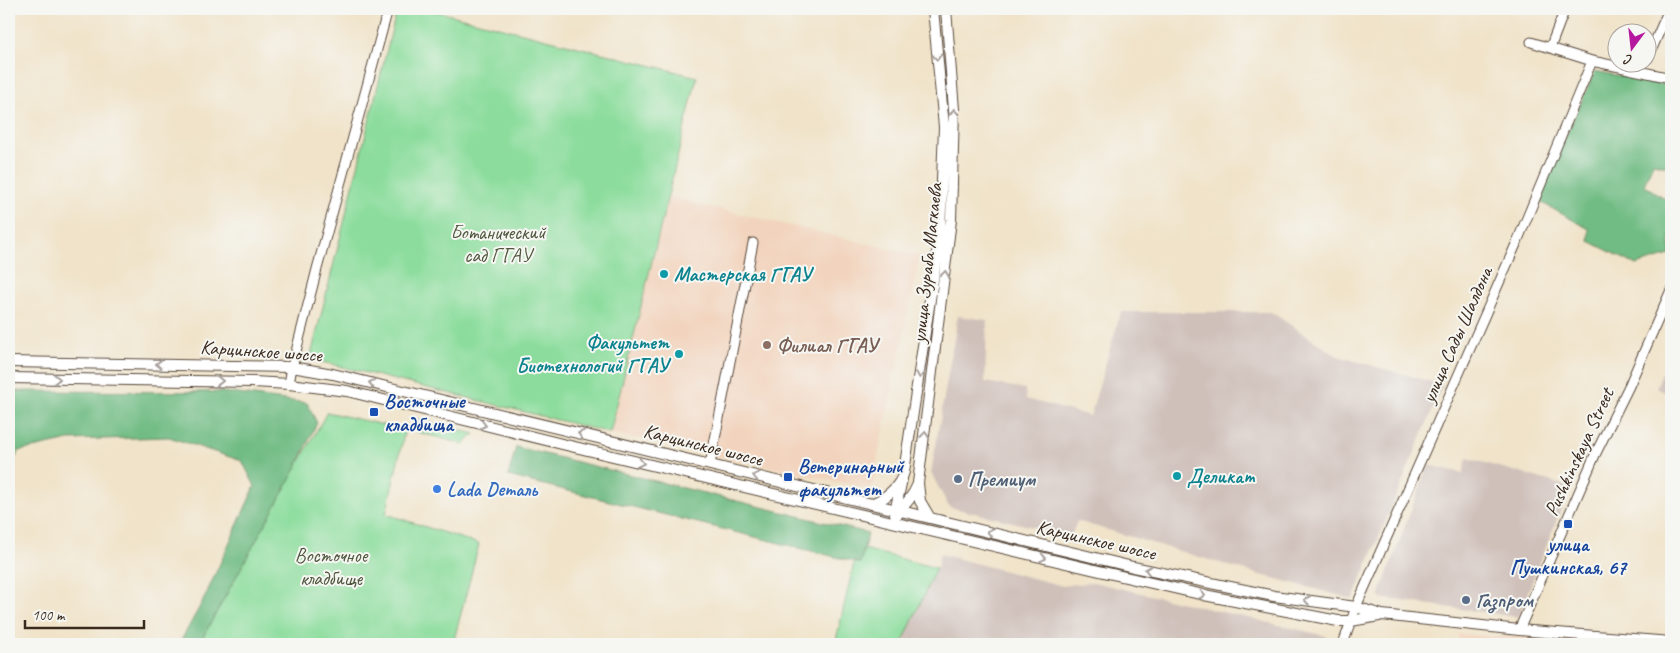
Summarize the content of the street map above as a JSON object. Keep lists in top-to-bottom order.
{
  "streets": {
    "main road": ["улица Зураба Магкаева", "Карцинское шоссе"],
    "street": ["улица Сады Шалдона", "Pushkinskaya Street"]
  },
  "crossings": [
    ["улица Зураба Магкаева", "Карцинское шоссе"],
    ["улица Сады Шалдона", "Карцинское шоссе"],
    ["Карцинское шоссе", "Pushkinskaya Street"]
  ],
  "parks": ["Ботанический сад ГГАУ", "Восточное кладбище"],
  "places": {
    "other": [
      "Мастерская ГГАУ",
      "Филиал ГГАУ",
      "Факультет Биотехнологий ГГАУ",
      "Деликат",
      "Премиум",
      "Lada Dеталь",
      "Газпром"
    ],
    "transit": ["Восточные кладбища", "Ветеринарный факультет", "улица Пушкинская, 67"]
  },
  "scale_bar": "100 m",
  "north": "bottom"
}
